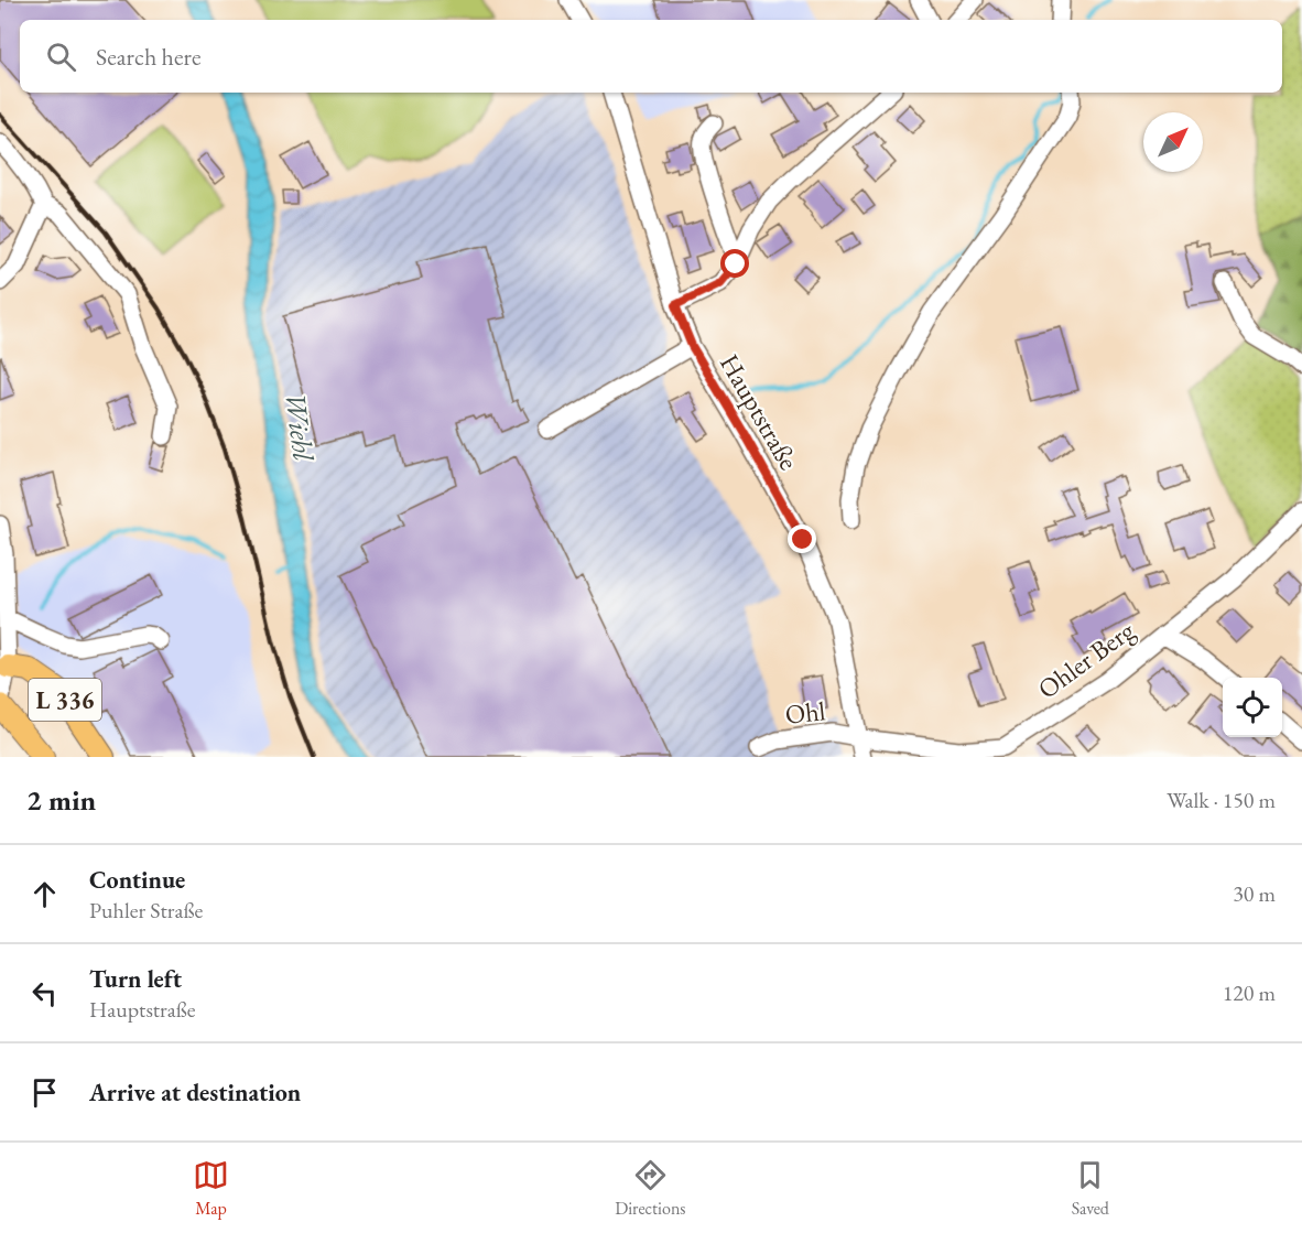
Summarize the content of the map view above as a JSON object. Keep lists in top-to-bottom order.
{
  "streets": {
    "main road": ["L 336"],
    "street": ["Hauptstraße", "Ohler Berg", "Ohl"]
  },
  "crossings": [
    ["Hauptstraße", "Ohler Berg"],
    ["Hauptstraße", "Ohl"],
    ["Ohler Berg", "Ohl"]
  ],
  "water": ["Wiehl"],
  "north": "top right",
  "page": {
    "search": "Search here",
    "heading": ["2 min", "Walk · 150 m"],
    "list": [
      ["Continue", "Puhler Straße", "30 m"],
      ["Turn left", "Hauptstraße", "120 m"],
      "Arrive at destination"
    ],
    "nav": ["Map", "Directions", "Saved"]
  }
}
